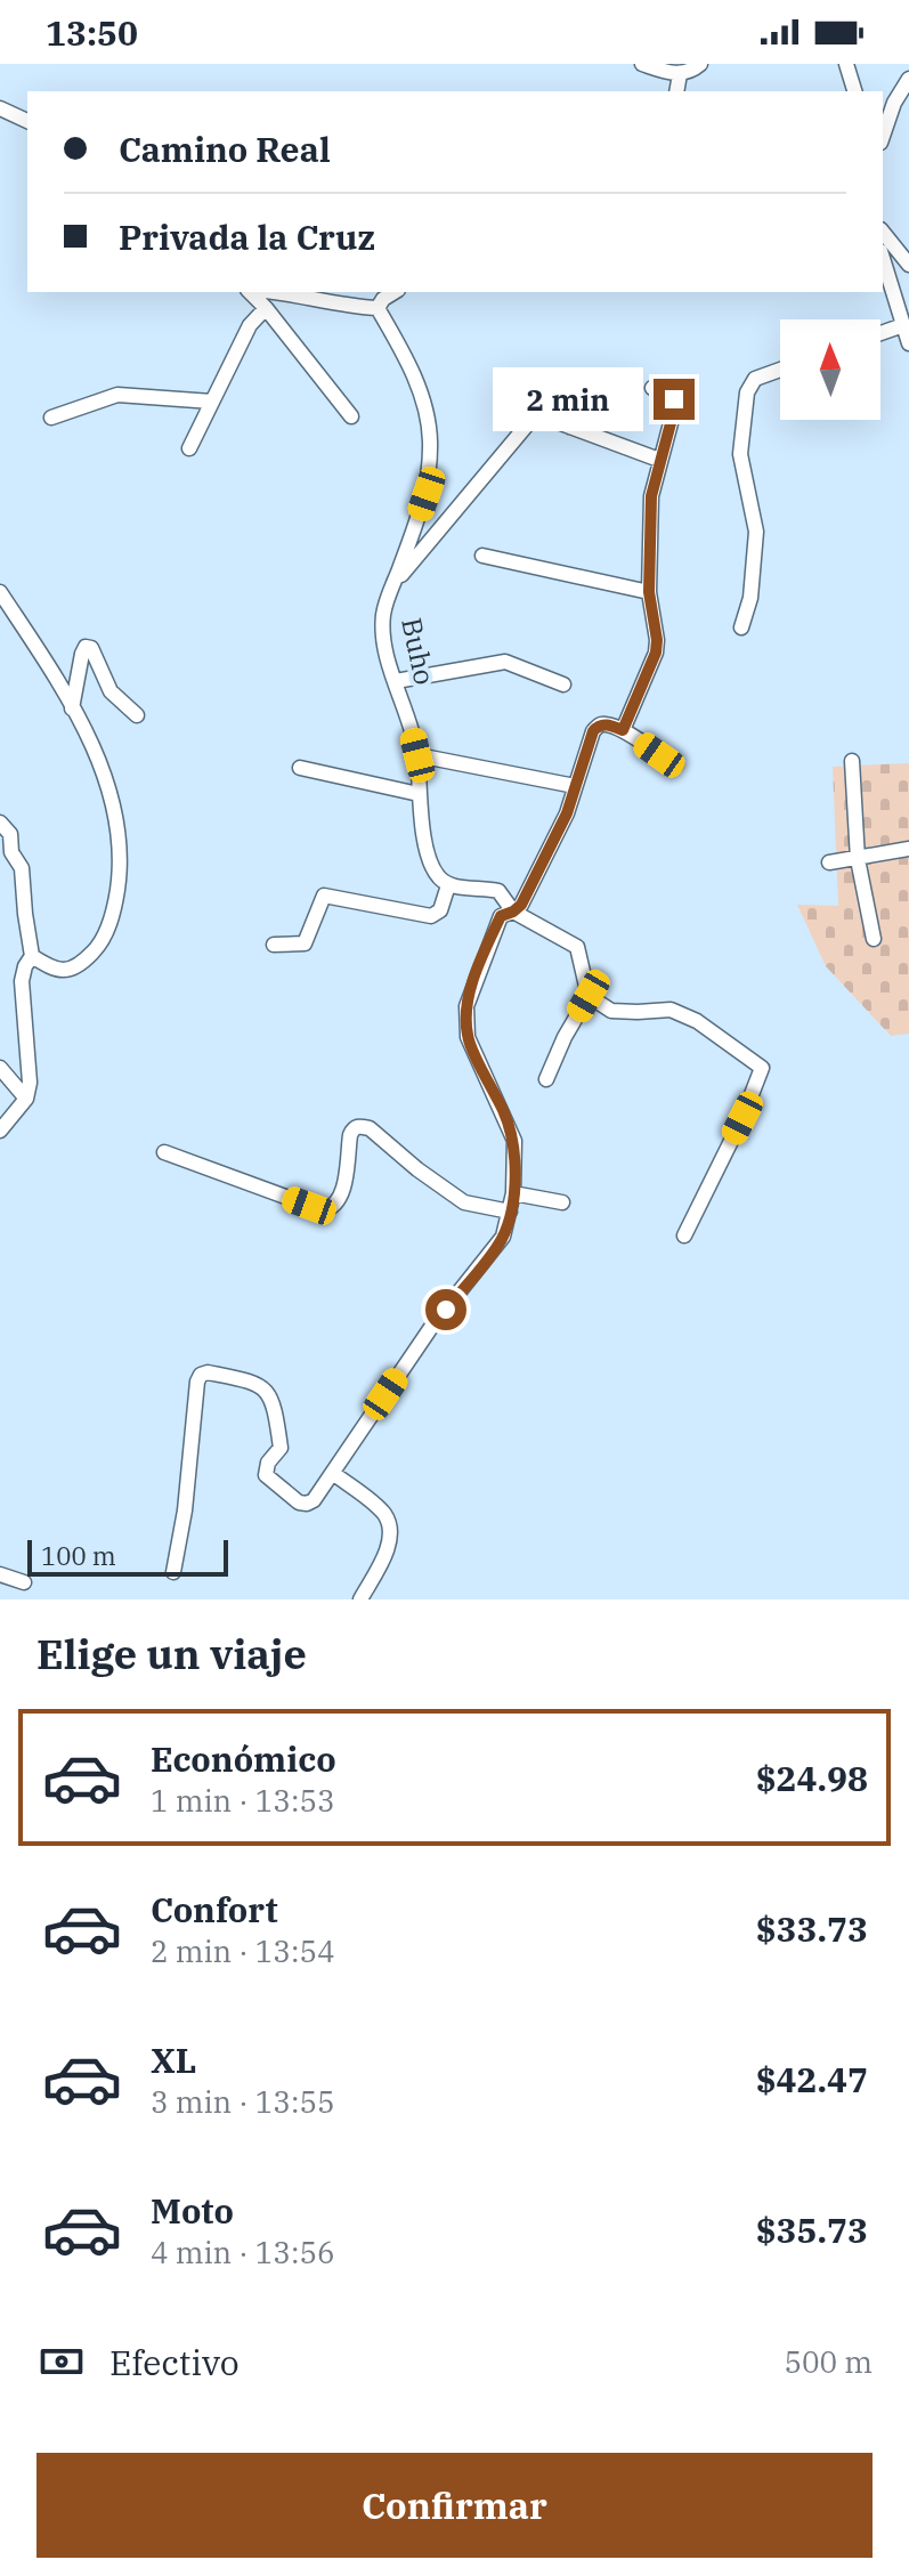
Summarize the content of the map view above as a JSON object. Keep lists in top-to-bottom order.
{
  "streets": {
    "street": ["Buho"]
  },
  "scale_bar": "100 m",
  "north": "top",
  "page": {
    "status": "13:50",
    "banner": ["Camino Real", "Privada la Cruz"],
    "bubble": "2 min",
    "scale": "100 m",
    "heading": "Elige un viaje",
    "list": [
      {
        "name": "Económico",
        "note": "1 min · 13:53",
        "value": "$24.98"
      },
      {
        "name": "Confort",
        "note": "2 min · 13:54",
        "value": "$33.73"
      },
      {
        "name": "XL",
        "note": "3 min · 13:55",
        "value": "$42.47"
      },
      {
        "name": "Moto",
        "note": "4 min · 13:56",
        "value": "$35.73"
      }
    ],
    "pay": ["Efectivo", "500 m"],
    "buttons": "Confirmar"
  }
}
